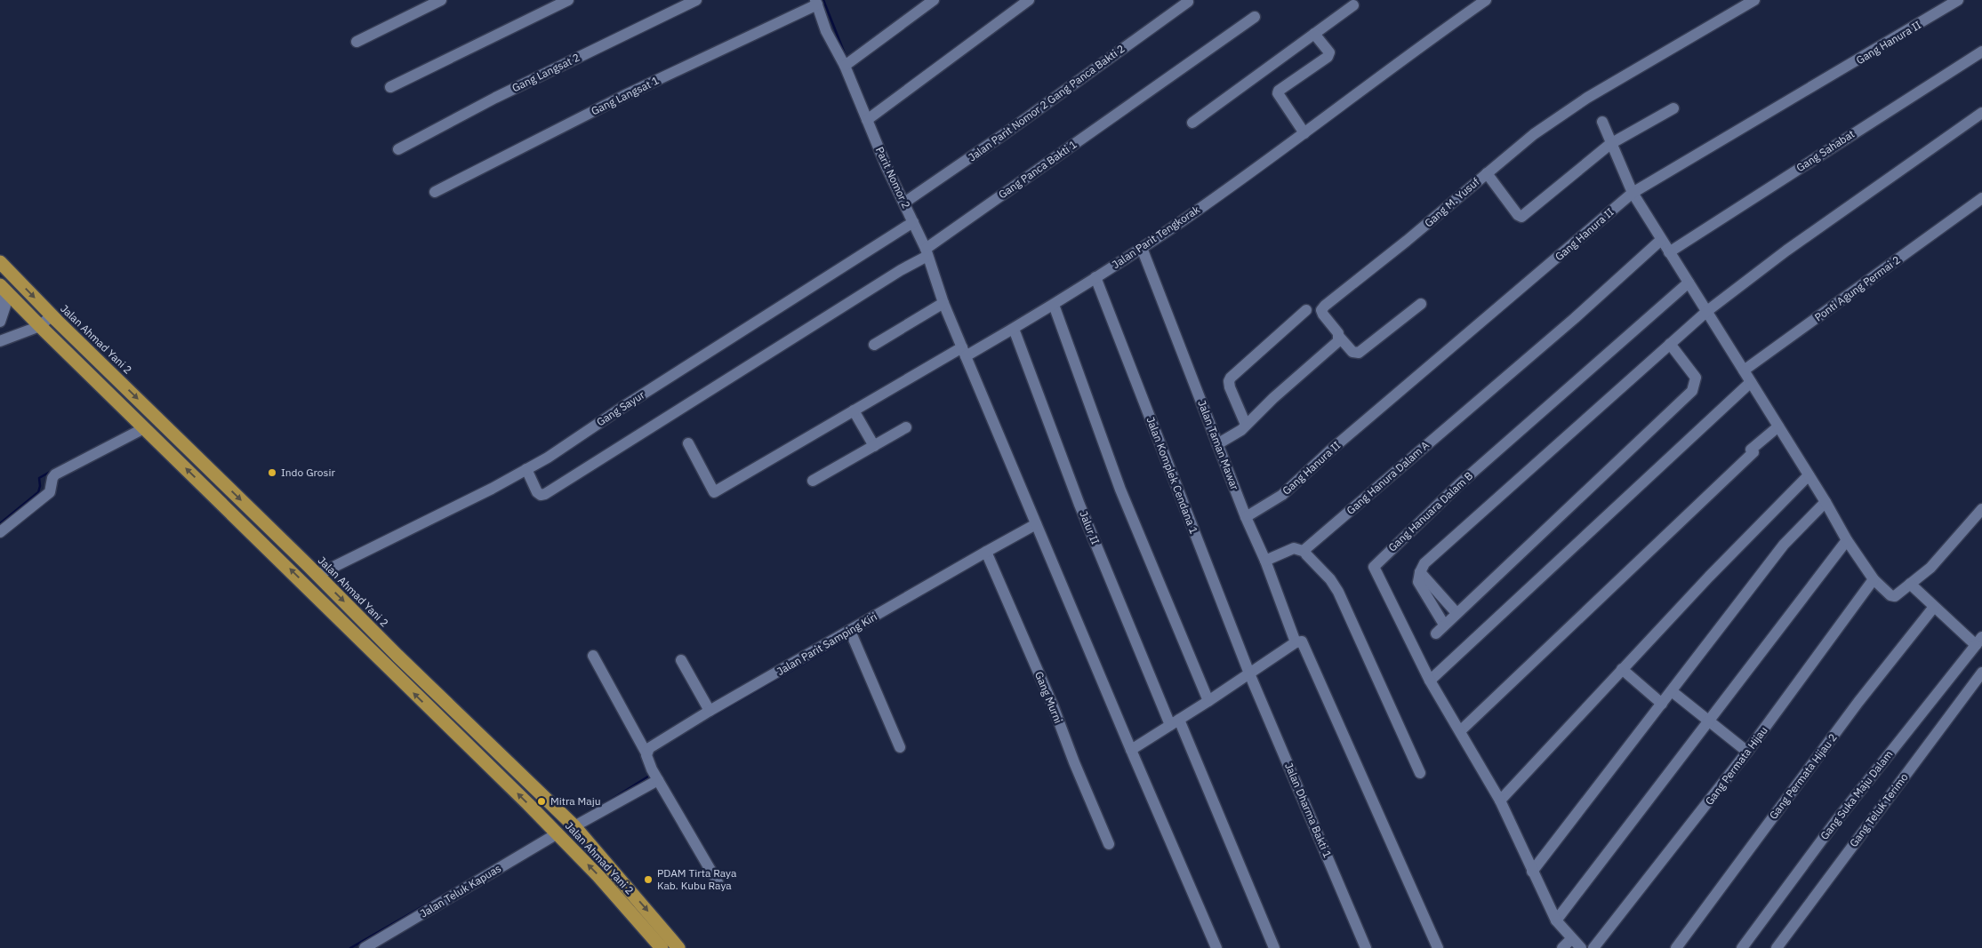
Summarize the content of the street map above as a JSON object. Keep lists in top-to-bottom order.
{
  "streets": {
    "highway": ["Jalan Ahmad Yani 2"],
    "street": [
      "Gang Hanura II",
      "Gang Langsat 2",
      "Gang Langsat 1",
      "Jalan Parit Nomor 2 Gang Panca Bakti 2",
      "Gang Sahabat",
      "Gang Panca Bakti 1",
      "Parit Nomor 2",
      "Gang M. Yusuf",
      "Jalan Parit Tengkorak",
      "Ponti Agung Permai 2",
      "Gang Sayur",
      "Jalan Taman Mawar",
      "Jalan Komplek Cendana 1",
      "Gang Hanura Dalam A",
      "Gang Hanuara Dalam B",
      "Jalur II",
      "Jalan Parit Samping Kiri",
      "Gang Murni",
      "Gang Permata Hijau",
      "Gang Permata Hijau 2",
      "Gang Suka Maju Dalam",
      "Jalan Dharma Bakti 1",
      "Gang Teluk Terimo",
      "Jalan Teluk Kapuas"
    ]
  },
  "crossings": [
    ["Gang Hanura II", "Jalan Taman Mawar"],
    ["Gang Langsat 1", "Parit Nomor 2"],
    ["Jalan Parit Nomor 2 Gang Panca Bakti 2", "Parit Nomor 2"],
    ["Gang Panca Bakti 1", "Parit Nomor 2"],
    ["Gang Panca Bakti 1", "Gang Sayur"],
    ["Parit Nomor 2", "Jalan Parit Tengkorak"],
    ["Parit Nomor 2", "Gang Sayur"],
    ["Jalan Parit Tengkorak", "Jalan Taman Mawar"],
    ["Jalan Parit Tengkorak", "Jalan Komplek Cendana 1"],
    ["Jalan Parit Tengkorak", "Jalur II"],
    ["Jalan Ahmad Yani 2", "Gang Sayur"],
    ["Jalan Ahmad Yani 2", "Jalan Teluk Kapuas"],
    ["Jalan Komplek Cendana 1", "Jalan Dharma Bakti 1"],
    ["Jalan Parit Samping Kiri", "Gang Murni"]
  ],
  "places": ["Indo Grosir", "Mitra Maju", "PDAM Tirta Raya Kab. Kubu Raya"]
}
